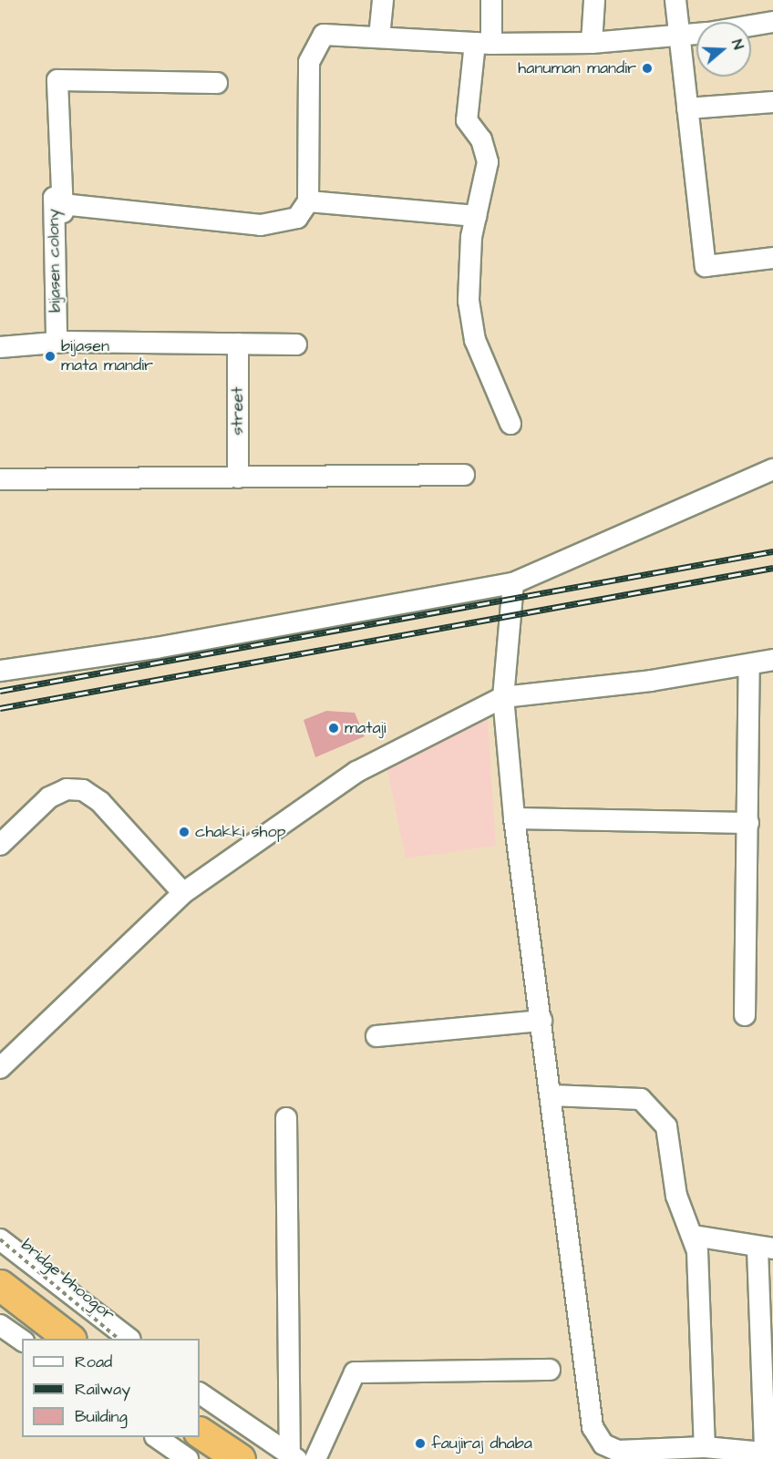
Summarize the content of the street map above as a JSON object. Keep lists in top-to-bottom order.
{
  "streets": {
    "street": ["street"],
    "path": ["bridge bhoogor"]
  },
  "places": [
    "hanuman mandir",
    "bijasen mata mandir",
    "mataji",
    "chakki shop",
    "faujiraj dhaba"
  ],
  "legend": ["Road", "Railway", "Building"],
  "north": "right"
}
